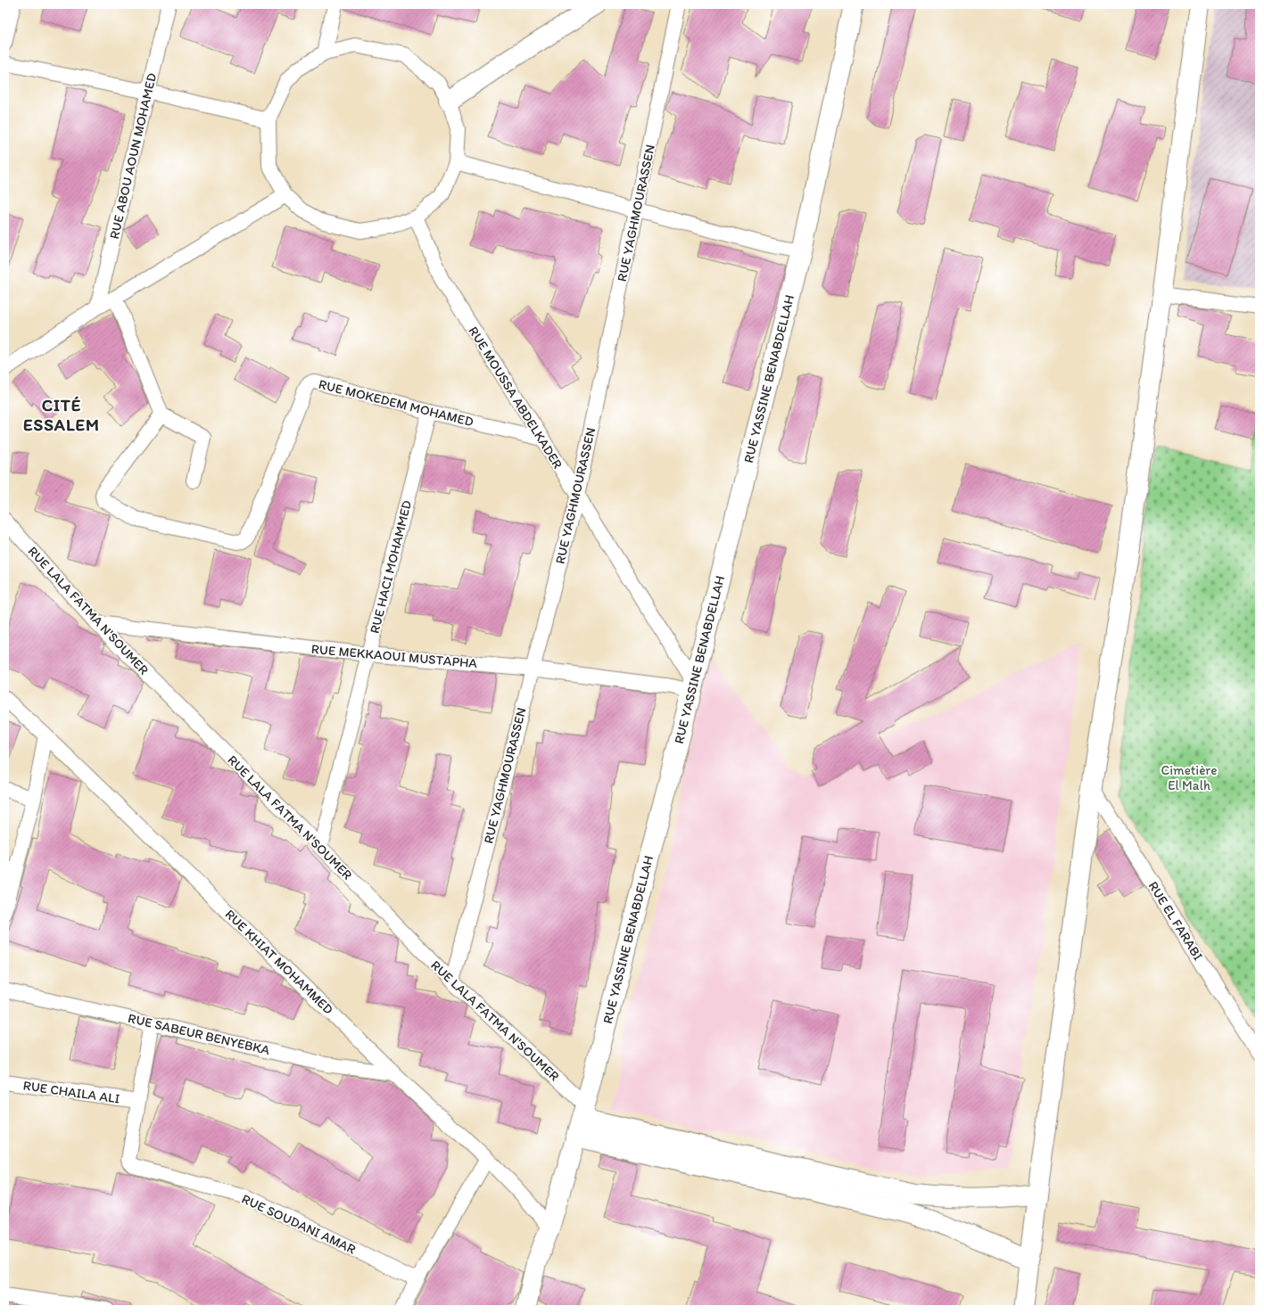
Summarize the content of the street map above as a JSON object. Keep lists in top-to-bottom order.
{
  "streets": {
    "street": [
      "RUE ABOU AOUN MOHAMED",
      "RUE YAGHMOURASSEN",
      "RUE YASSINE BENABDELLAH",
      "RUE MOUSSA ABDELKADER",
      "RUE MOKEDEM MOHAMED",
      "RUE HACI MOHAMMED",
      "RUE LALA FATMA N'SOUMER",
      "RUE MEKKAOUI MUSTAPHA",
      "RUE EL FARABI",
      "RUE KHIAT MOHAMMED",
      "RUE SABEUR BENYEBKA",
      "RUE CHAILA ALI",
      "RUE SOUDANI AMAR"
    ]
  },
  "crossings": [
    ["RUE YAGHMOURASSEN", "RUE MOUSSA ABDELKADER"],
    ["RUE YAGHMOURASSEN", "RUE LALA FATMA N'SOUMER"],
    ["RUE YAGHMOURASSEN", "RUE MEKKAOUI MUSTAPHA"],
    ["RUE YASSINE BENABDELLAH", "RUE MOUSSA ABDELKADER"],
    ["RUE YASSINE BENABDELLAH", "RUE LALA FATMA N'SOUMER"],
    ["RUE YASSINE BENABDELLAH", "RUE MEKKAOUI MUSTAPHA"],
    ["RUE YASSINE BENABDELLAH", "RUE KHIAT MOHAMMED"],
    ["RUE MOUSSA ABDELKADER", "RUE MOKEDEM MOHAMED"],
    ["RUE MOUSSA ABDELKADER", "RUE MEKKAOUI MUSTAPHA"],
    ["RUE MOKEDEM MOHAMED", "RUE HACI MOHAMMED"],
    ["RUE HACI MOHAMMED", "RUE LALA FATMA N'SOUMER"],
    ["RUE HACI MOHAMMED", "RUE MEKKAOUI MUSTAPHA"],
    ["RUE LALA FATMA N'SOUMER", "RUE MEKKAOUI MUSTAPHA"],
    ["RUE KHIAT MOHAMMED", "RUE SABEUR BENYEBKA"],
    ["RUE SABEUR BENYEBKA", "RUE SOUDANI AMAR"],
    ["RUE CHAILA ALI", "RUE SOUDANI AMAR"]
  ],
  "districts": ["CITÉ ESSALEM"],
  "parks": ["Cimetière El Malh"]
}
